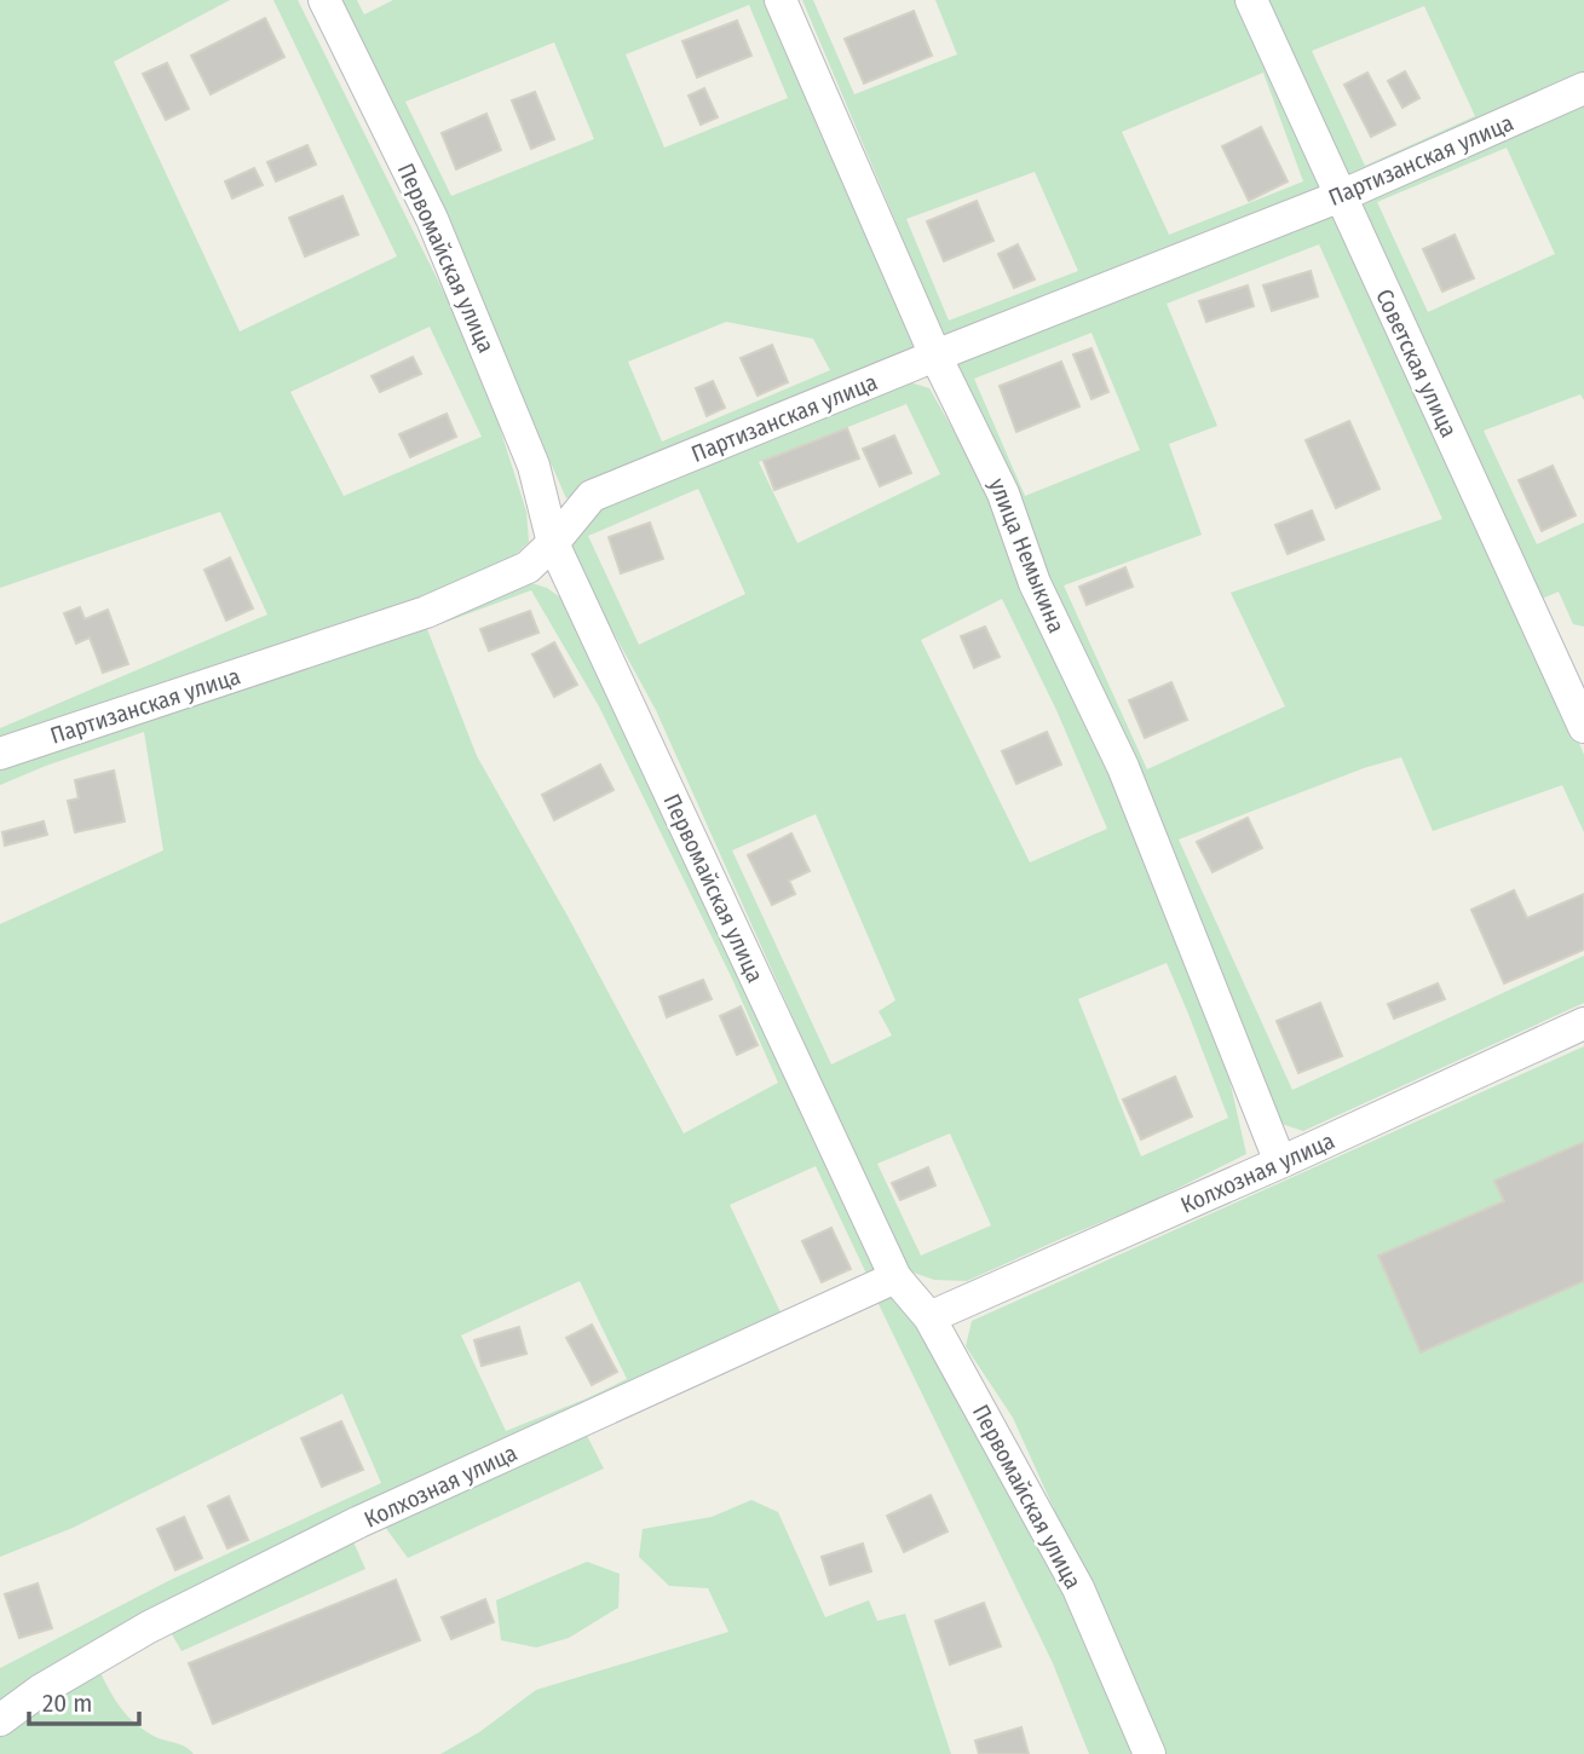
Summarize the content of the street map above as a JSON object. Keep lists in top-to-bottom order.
{
  "streets": {
    "street": [
      "Партизанская улица",
      "Первомайская улица",
      "Советская улица",
      "улица Немыкина",
      "Колхозная улица"
    ]
  },
  "crossings": [
    ["Партизанская улица", "Первомайская улица"],
    ["Партизанская улица", "Советская улица"],
    ["Партизанская улица", "улица Немыкина"],
    ["Первомайская улица", "Колхозная улица"],
    ["улица Немыкина", "Колхозная улица"]
  ],
  "scale_bar": "20 m"
}
